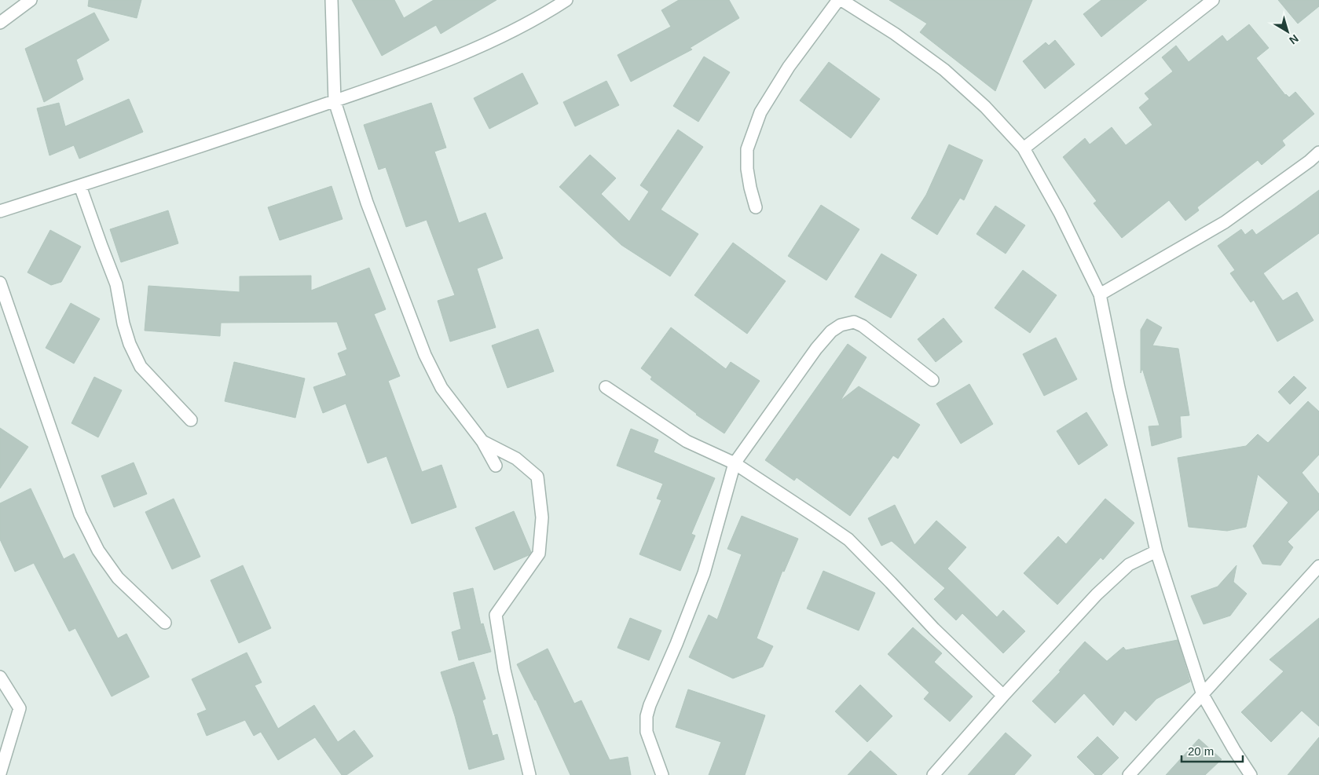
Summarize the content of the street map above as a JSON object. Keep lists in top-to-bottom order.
{
  "scale_bar": "20 m",
  "north": "bottom right"
}
